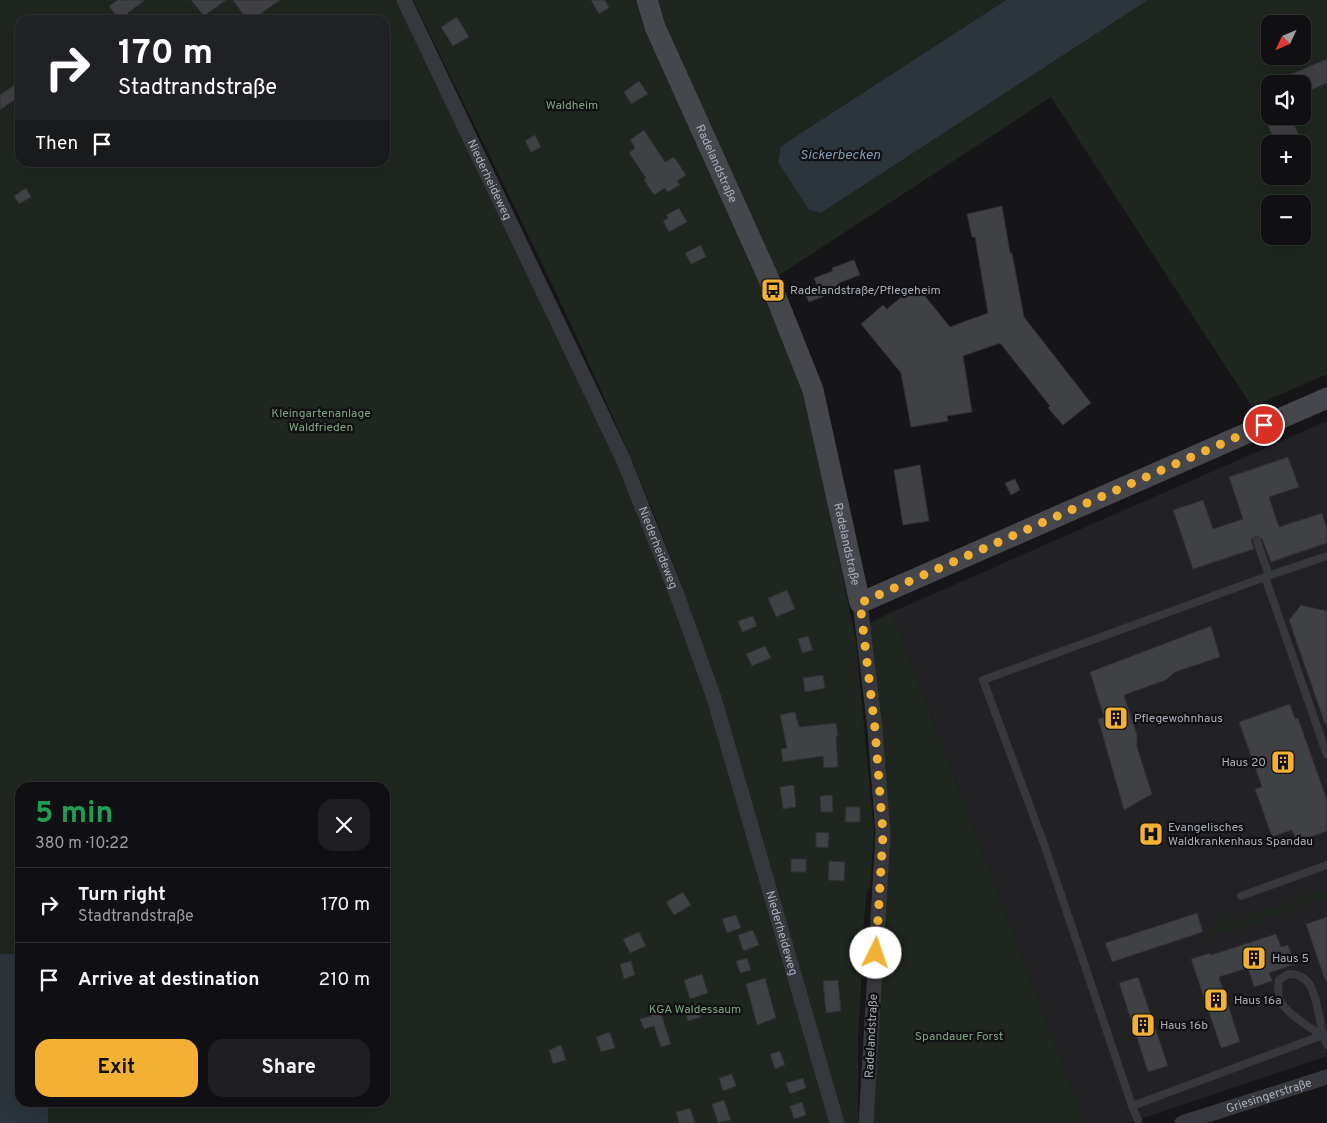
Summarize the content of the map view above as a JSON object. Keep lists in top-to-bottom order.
{
  "streets": {
    "street": ["Radelandstraße", "Niederheideweg", "Griesingerstraße"]
  },
  "water": ["Sickerbecken"],
  "parks": [
    "Waldheim",
    "Kleingartenanlage Waldfrieden",
    "KGA Waldessaum",
    "Spandauer Forst"
  ],
  "places": {
    "bus stop": ["Radelandstraße/Pflegeheim"],
    "building": [
      "Pflegewohnhaus",
      "Haus 20",
      "Haus 5",
      "Haus 16a",
      "Haus 16b"
    ],
    "hospital": ["Evangelisches Waldkrankenhaus Spandau"]
  },
  "north": "bottom left",
  "page": {
    "map_buttons": ["+", "−"],
    "turn": ["170 m", "Stadtrandstraße"],
    "then": "Then",
    "heading": ["5 min", "380 m · 10:22"],
    "list": [
      {
        "name": "Turn right",
        "note": "Stadtrandstraße",
        "value": "170 m"
      },
      {
        "name": "Arrive at destination",
        "value": "210 m"
      }
    ],
    "buttons": ["Exit", "Share"]
  }
}
